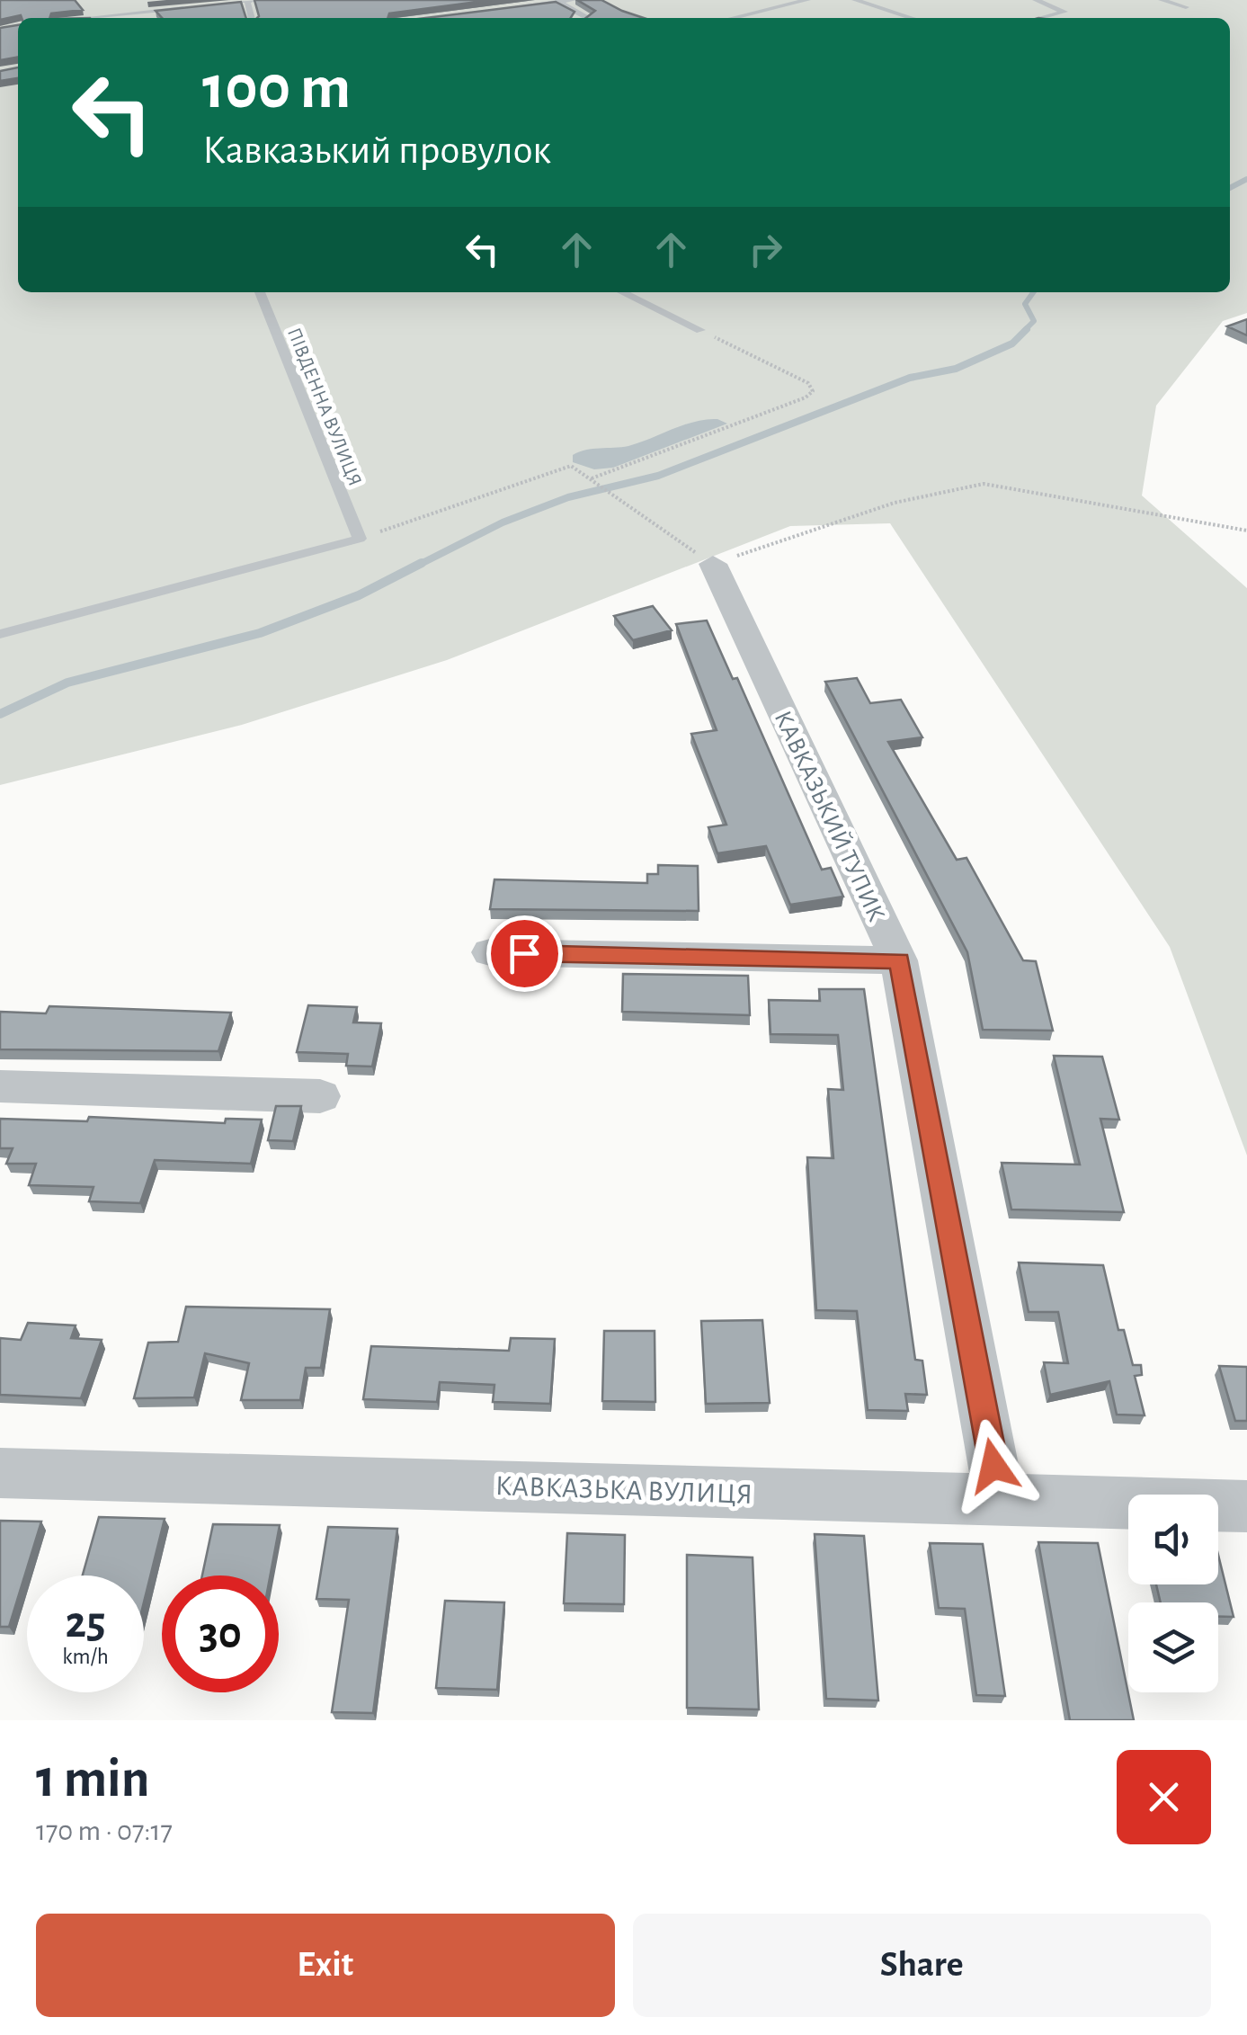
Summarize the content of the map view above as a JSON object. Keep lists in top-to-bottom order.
{
  "streets": {
    "street": ["КАВКАЗЬКИЙ ТУПИК", "КАВКАЗЬКА ВУЛИЦЯ"],
    "lane": ["ПІВДЕННА ВУЛИЦЯ"]
  },
  "crossings": [
    ["КАВКАЗЬКИЙ ТУПИК", "КАВКАЗЬКА ВУЛИЦЯ"]
  ],
  "page": {
    "turn": ["100 m", "Кавказький провулок"],
    "speed": "25 km/h",
    "limit": "30",
    "heading": ["1 min", "170 m · 07:17"],
    "buttons": ["Exit", "Share"]
  }
}
